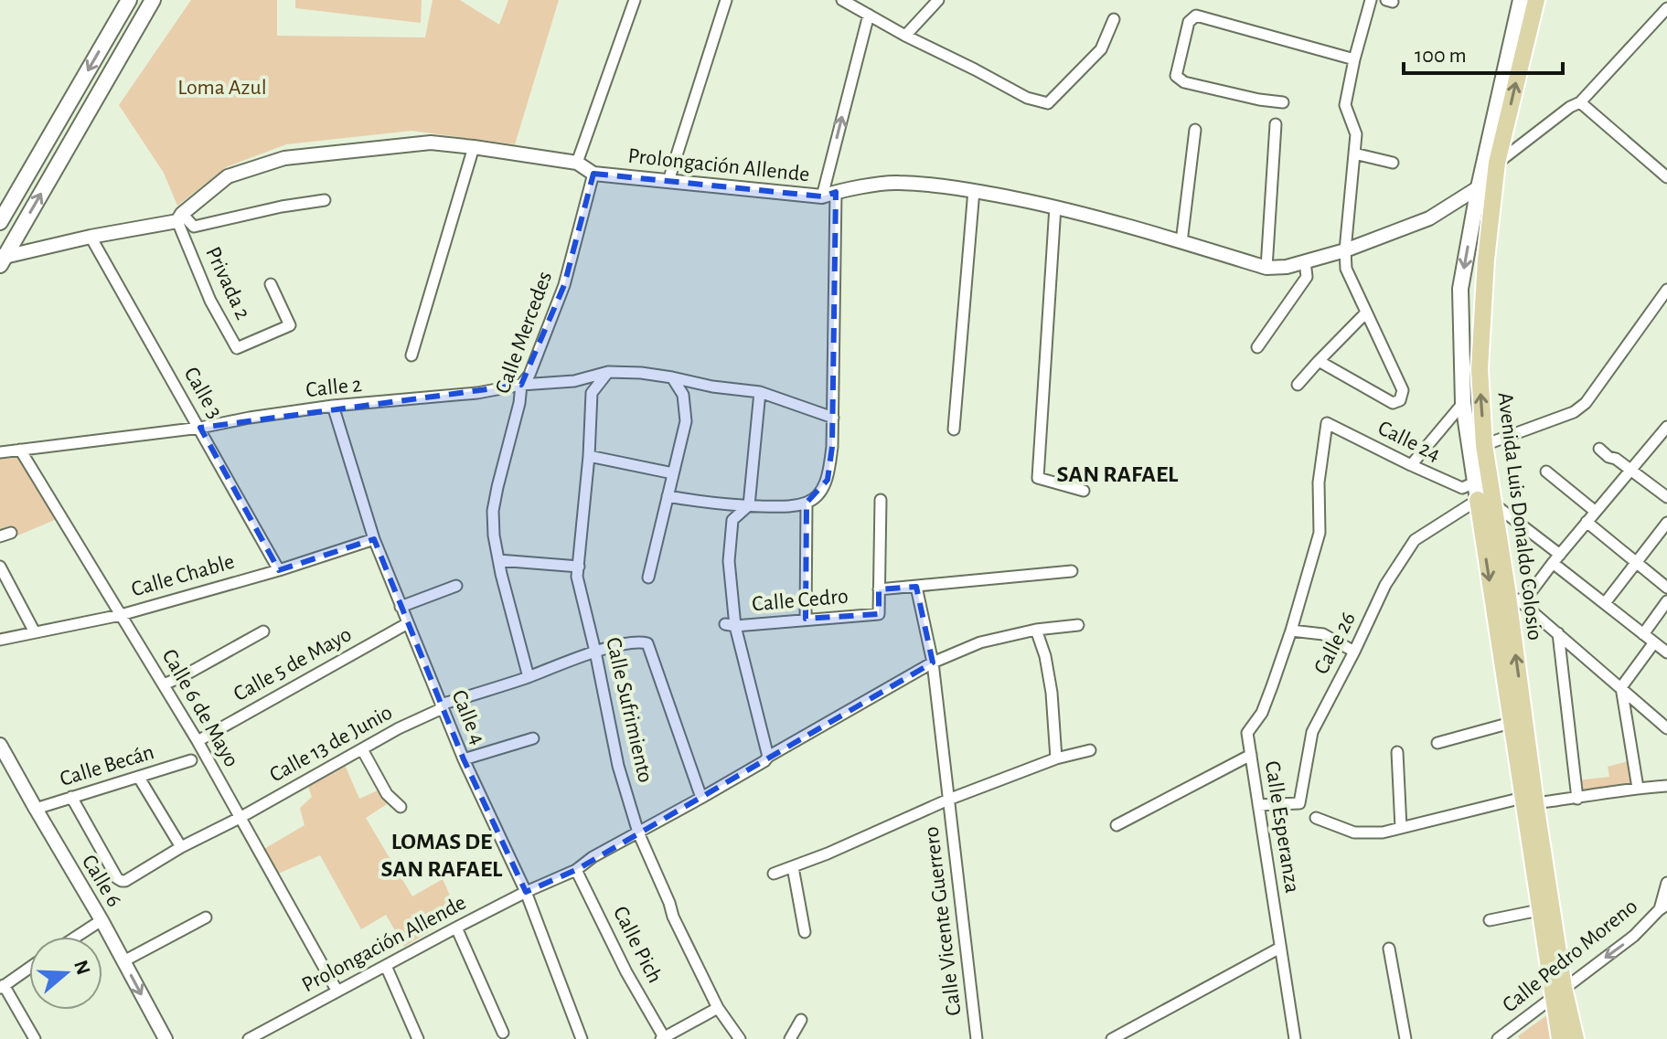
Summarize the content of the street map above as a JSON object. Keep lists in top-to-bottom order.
{
  "streets": {
    "main road": ["Avenida Luis Donaldo Colosio"],
    "street": [
      "Prolongación Allende",
      "Privada 2",
      "Calle Mercedes",
      "Calle 2",
      "Calle 3",
      "Calle 24",
      "Calle Chable",
      "Calle Cedro",
      "Calle 26",
      "Calle 5 de Mayo",
      "Calle 6 de Mayo",
      "Calle Sufrimiento",
      "Calle 4",
      "Calle 13 de Junio",
      "Calle Becán",
      "Calle Esperanza",
      "Calle 6",
      "Calle Vicente Guerrero",
      "Calle Pich",
      "Calle Pedro Moreno"
    ]
  },
  "crossings": [
    ["Prolongación Allende", "Privada 2"],
    ["Prolongación Allende", "Calle Mercedes"],
    ["Prolongación Allende", "Calle 3"],
    ["Prolongación Allende", "Calle 6 de Mayo"],
    ["Prolongación Allende", "Calle Sufrimiento"],
    ["Prolongación Allende", "Calle 4"],
    ["Prolongación Allende", "Calle 13 de Junio"],
    ["Prolongación Allende", "Calle Vicente Guerrero"],
    ["Prolongación Allende", "Calle Pich"],
    ["Calle Mercedes", "Calle 2"],
    ["Calle Mercedes", "Calle 13 de Junio"],
    ["Calle 2", "Calle 3"],
    ["Calle 2", "Calle 6 de Mayo"],
    ["Calle 2", "Calle Sufrimiento"],
    ["Calle 2", "Calle 4"],
    ["Calle 3", "Calle Chable"],
    ["Calle 24", "Avenida Luis Donaldo Colosio"],
    ["Calle 24", "Calle 26"],
    ["Calle 24", "Calle Esperanza"],
    ["Avenida Luis Donaldo Colosio", "Calle 26"],
    ["Avenida Luis Donaldo Colosio", "Calle Pedro Moreno"],
    ["Calle Chable", "Calle 6 de Mayo"],
    ["Calle Chable", "Calle 4"],
    ["Calle 26", "Calle Esperanza"],
    ["Calle 5 de Mayo", "Calle 6 de Mayo"],
    ["Calle 5 de Mayo", "Calle 4"],
    ["Calle 6 de Mayo", "Calle 13 de Junio"],
    ["Calle Sufrimiento", "Calle 13 de Junio"],
    ["Calle 4", "Calle 13 de Junio"],
    ["Calle 13 de Junio", "Calle Becán"],
    ["Calle Becán", "Calle 6"]
  ],
  "one_way": ["Calle Pedro Moreno"],
  "districts": ["SAN RAFAEL", "LOMAS DE SAN RAFAEL"],
  "parks": ["Loma Azul"],
  "scale_bar": "100 m",
  "north": "right"
}
